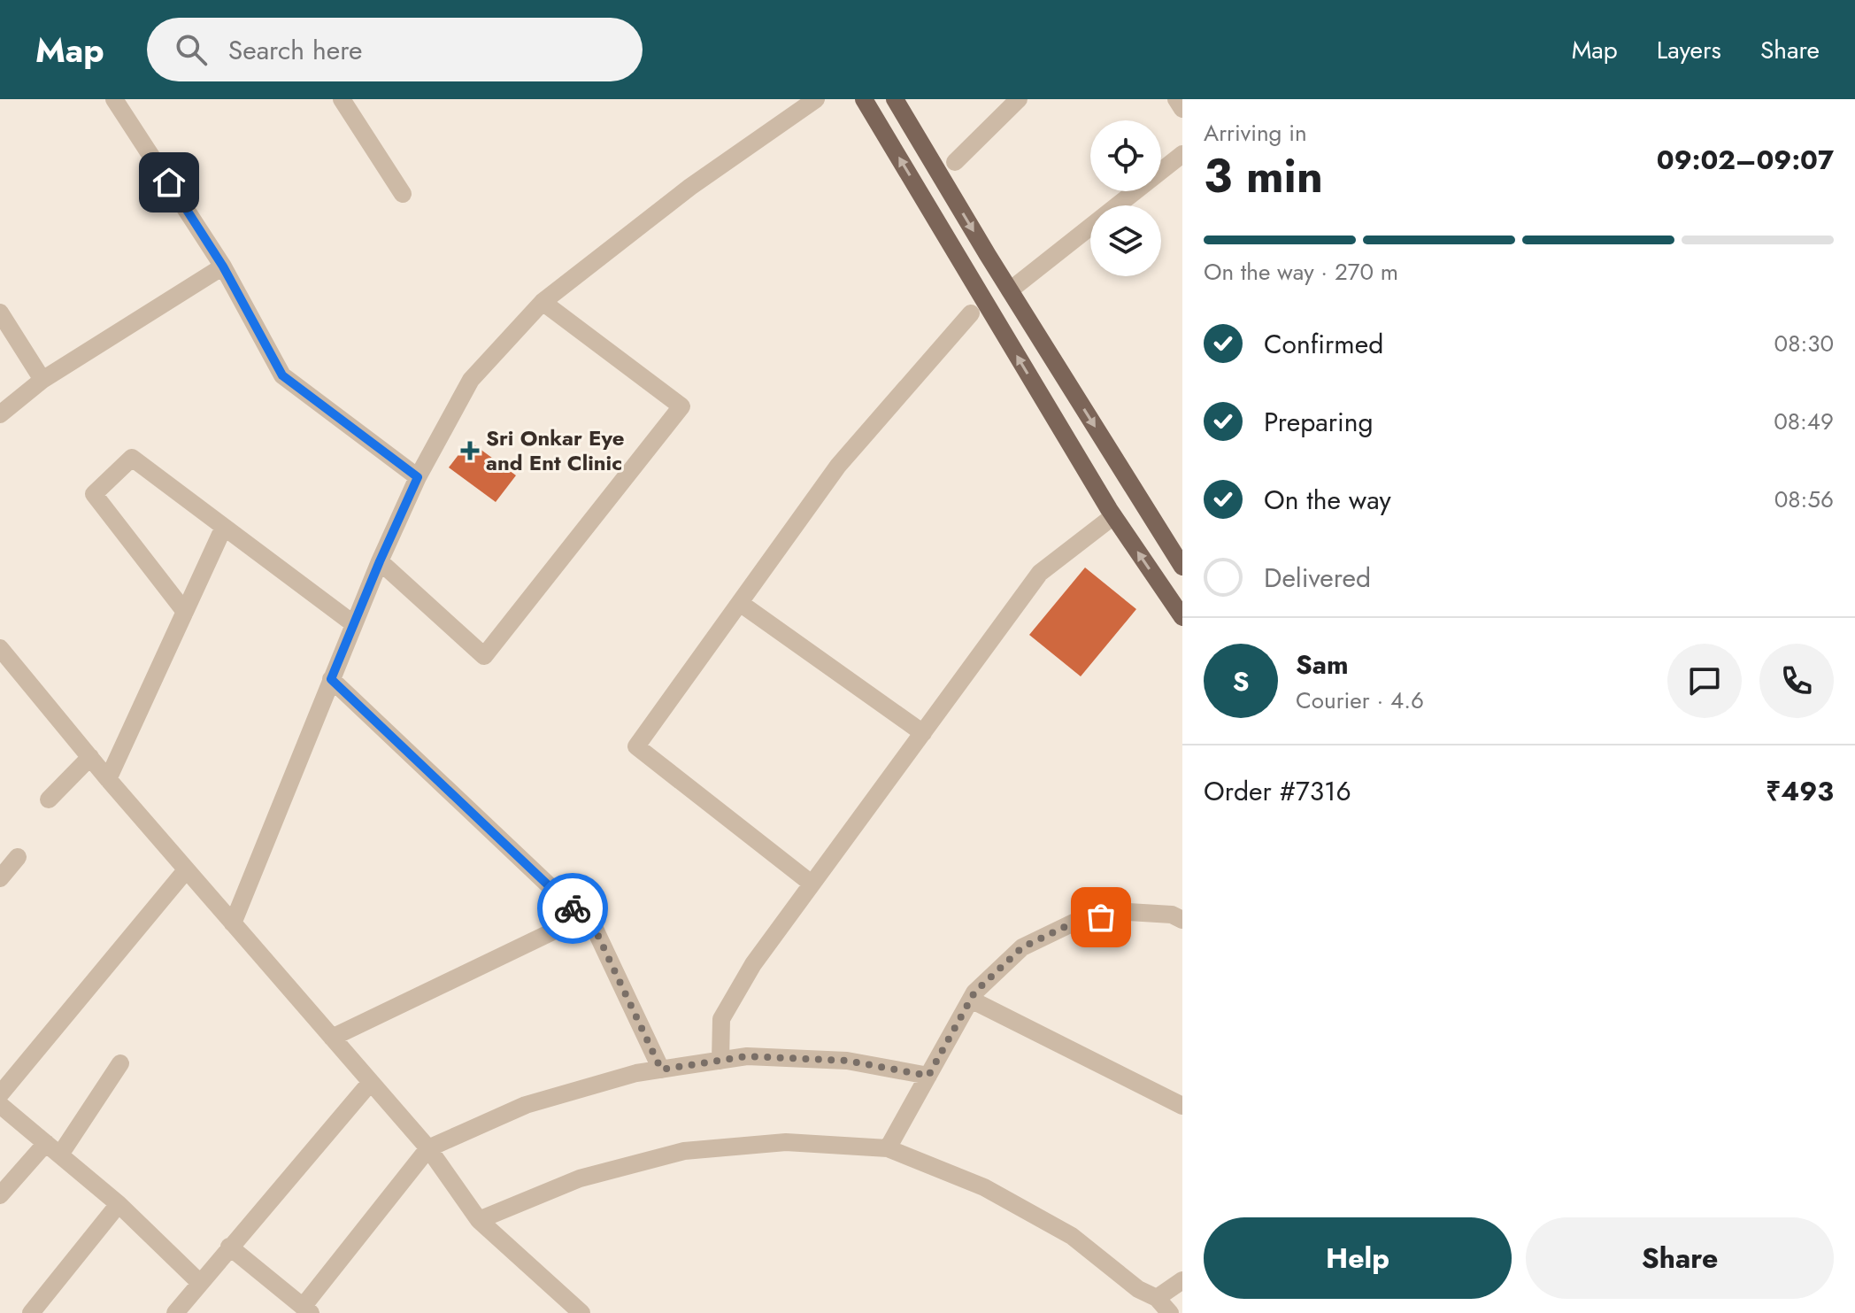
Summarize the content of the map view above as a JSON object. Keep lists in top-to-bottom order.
{
  "places": {
    "health": ["Sri Onkar Eye and Ent Clinic"]
  },
  "page": {
    "header": "Map",
    "search": "Search here",
    "nav": ["Map", "Layers", "Share"],
    "heading": ["3 min", "Arriving in", "09:02–09:07"],
    "panel": [
      "Sam",
      "Courier · 4.6",
      "Order #7316",
      "₹493"
    ],
    "bar": "On the way · 270 m",
    "list": [
      ["Confirmed", "08:30"],
      ["Preparing", "08:49"],
      ["On the way", "08:56"],
      "Delivered"
    ],
    "round": "S",
    "buttons": ["Help", "Share"]
  }
}
